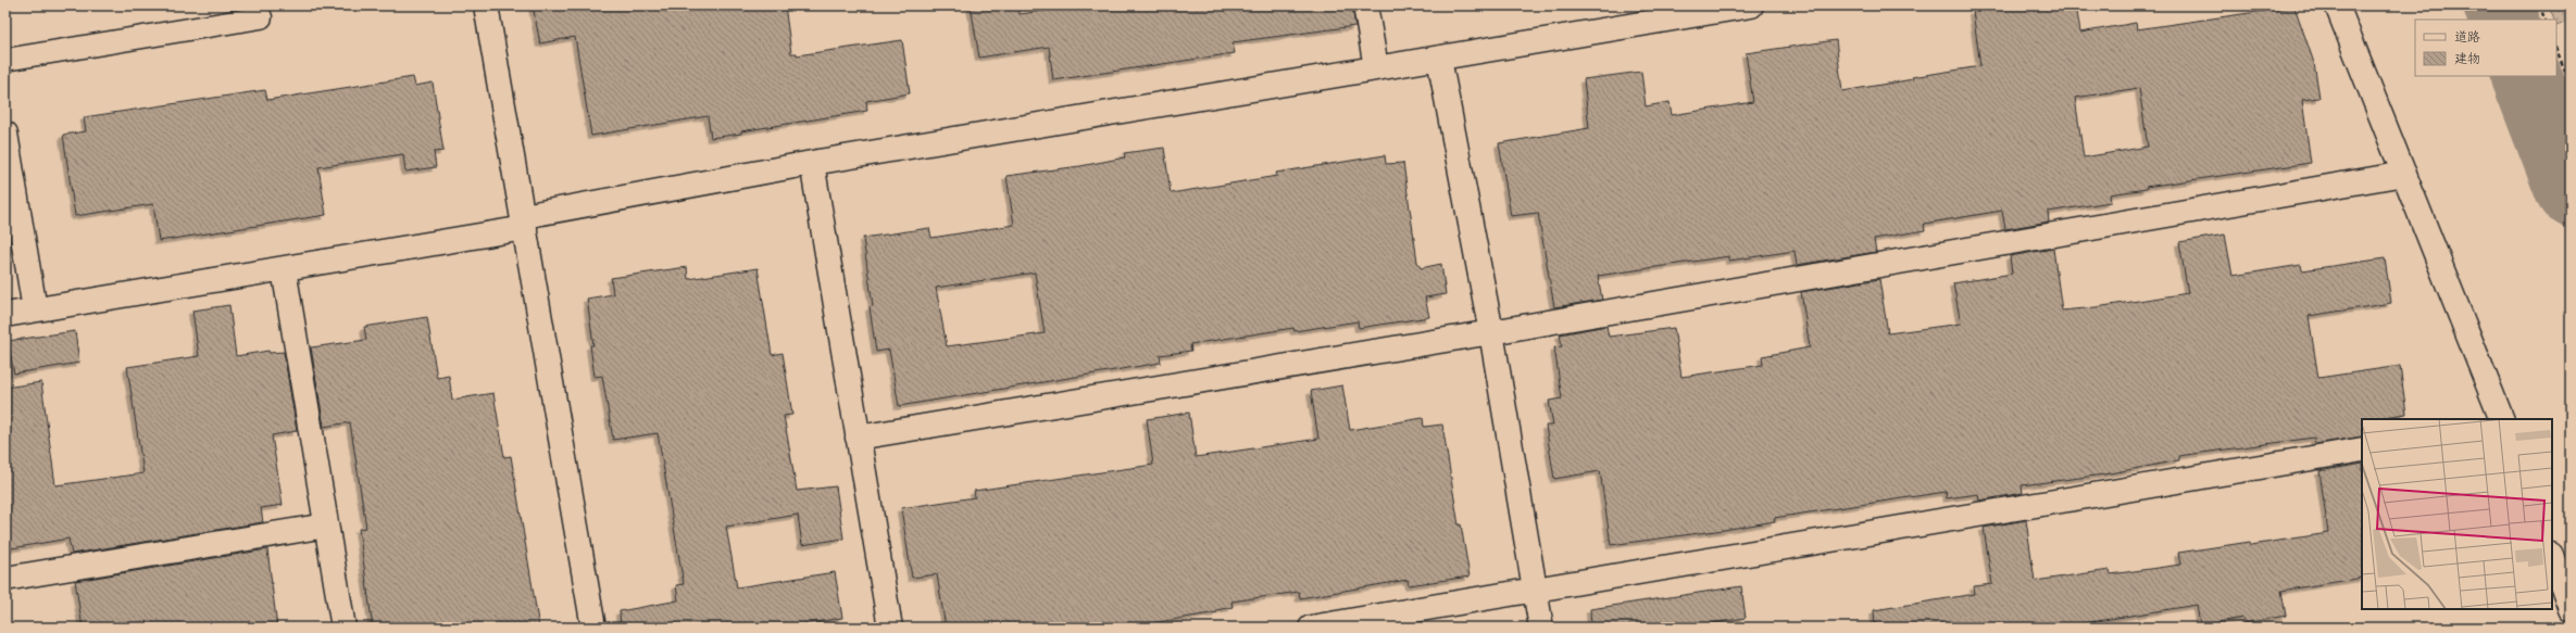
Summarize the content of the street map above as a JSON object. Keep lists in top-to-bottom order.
{
  "legend": ["道路", "建物"]
}
